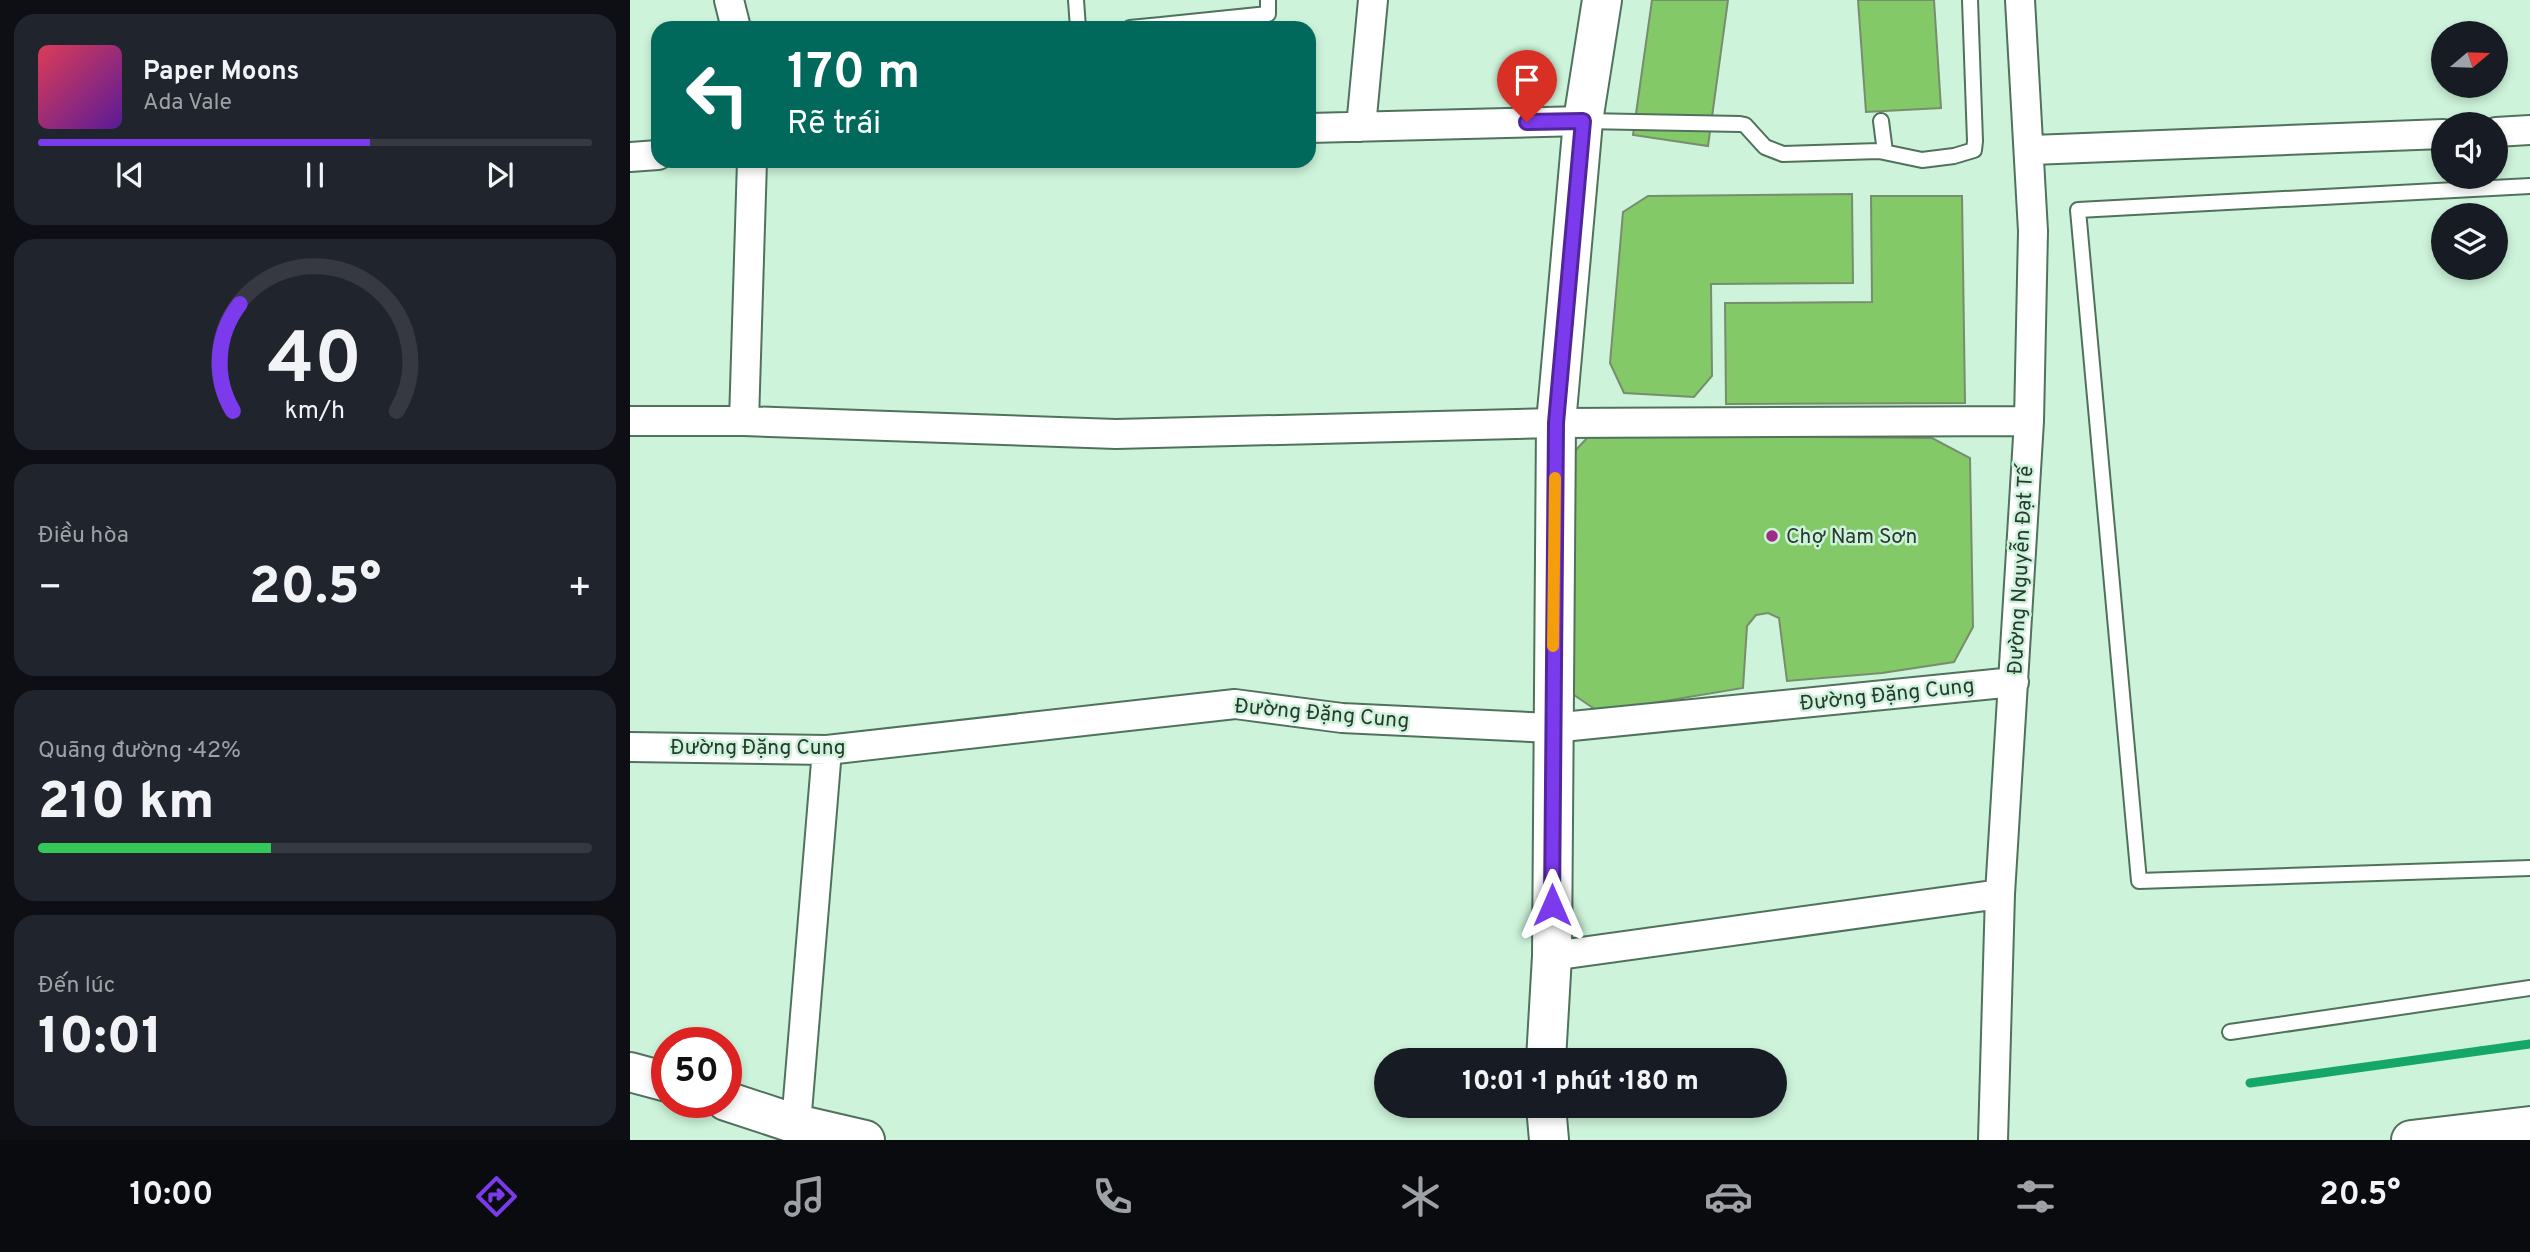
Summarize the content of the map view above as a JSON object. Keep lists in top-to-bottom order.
{
  "streets": {
    "street": ["Đường Nguyễn Đạt Tế", "Đường Đặng Cung"]
  },
  "crossings": [
    ["Đường Nguyễn Đạt Tế", "Đường Đặng Cung"]
  ],
  "places": ["Chợ Nam Sơn"],
  "north": "right",
  "page": {
    "turn": ["170 m", "Rẽ trái"],
    "song": ["Paper Moons", "Ada Vale"],
    "tile": [
      "Điều hòa",
      ["Quãng đường · 42%", "210 km"],
      ["Đến lúc", "10:01"]
    ],
    "heat": ["−", "20.5°", "+"],
    "limit": "50",
    "trip": "10:01 · 1 phút · 180 m",
    "tabs": ["10:00", "20.5°"],
    "gauge": ["40", "km/h"]
  }
}
